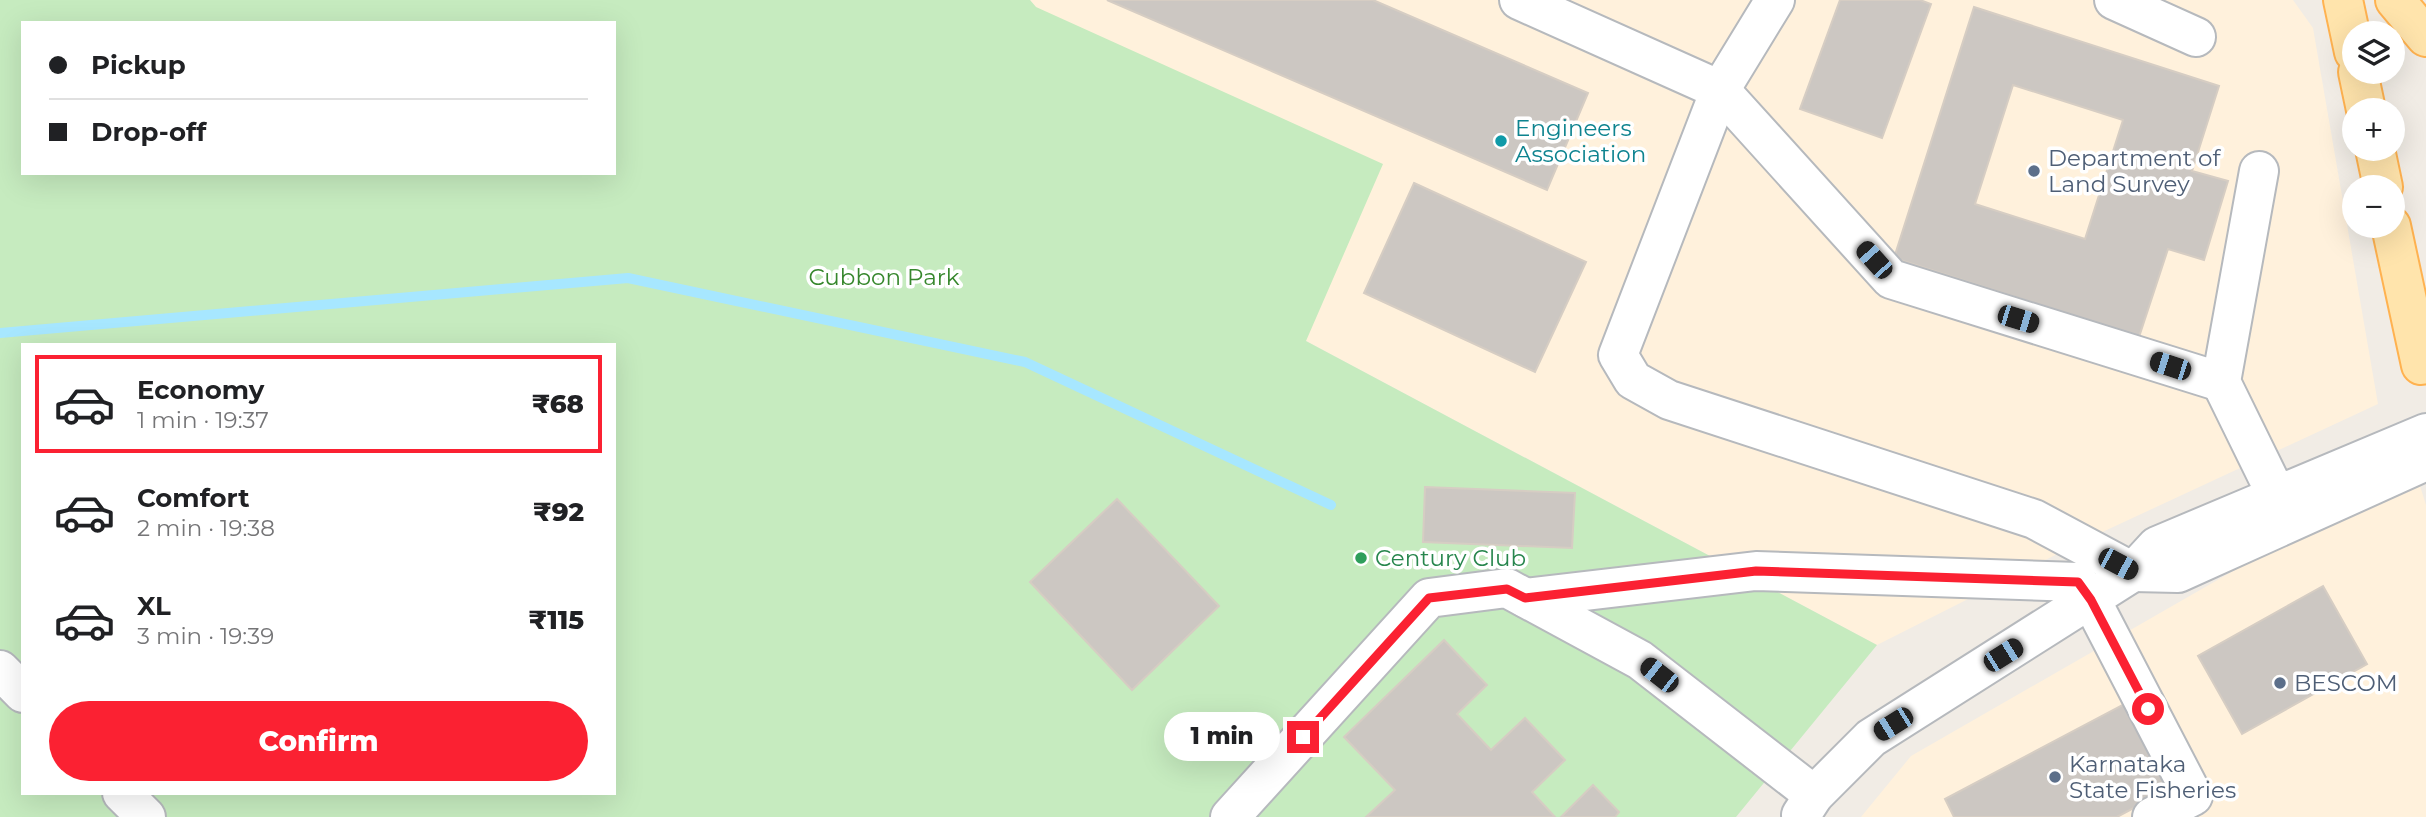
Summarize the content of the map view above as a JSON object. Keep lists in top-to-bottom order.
{
  "parks": ["Cubbon Park"],
  "places": [
    "Engineers Association",
    "Department of Land Survey",
    "Century Club",
    "BESCOM",
    "Karnataka State Fisheries"
  ],
  "page": {
    "map_buttons": ["+", "−"],
    "banner": ["Pickup", "Drop-off"],
    "list": [
      {
        "name": "Economy",
        "note": "1 min · 19:37",
        "value": "₹68"
      },
      {
        "name": "Comfort",
        "note": "2 min · 19:38",
        "value": "₹92"
      },
      {
        "name": "XL",
        "note": "3 min · 19:39",
        "value": "₹115"
      }
    ],
    "buttons": "Confirm",
    "bubble": "1 min"
  }
}
